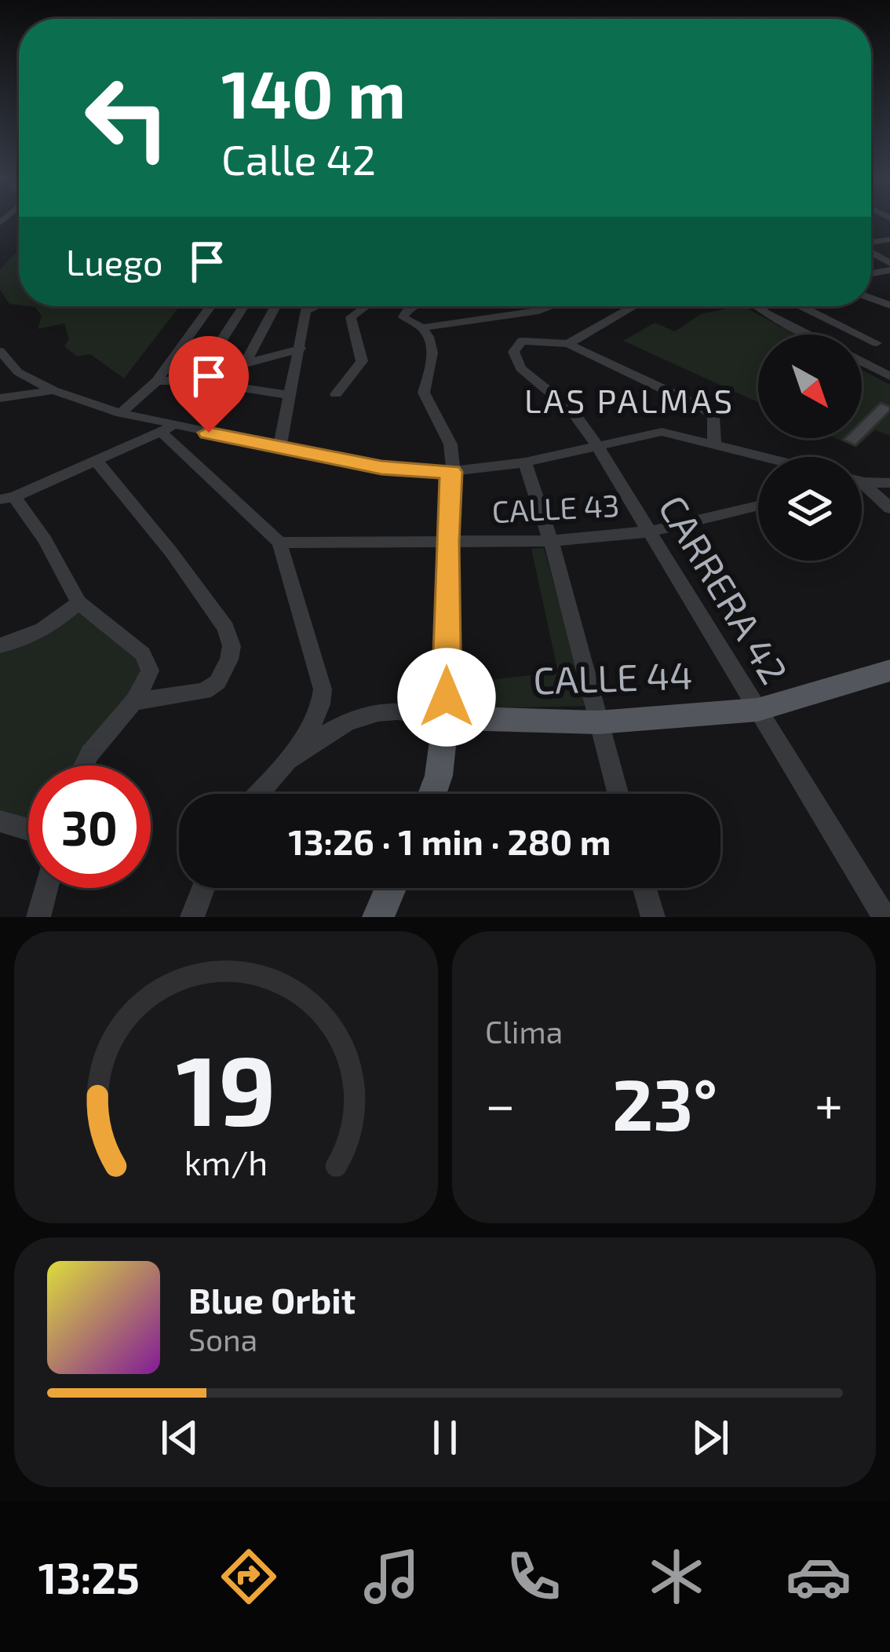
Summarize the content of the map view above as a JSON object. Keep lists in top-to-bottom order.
{
  "streets": {
    "main road": ["CALLE 44"],
    "street": ["CALLE 43", "CARRERA 42"]
  },
  "crossings": [
    ["CALLE 43", "CARRERA 42"],
    ["CARRERA 42", "CALLE 44"]
  ],
  "districts": ["LAS PALMAS"],
  "north": "bottom right",
  "page": {
    "turn": ["140 m", "Calle 42"],
    "then": "Luego",
    "limit": "30",
    "trip": "13:26 · 1 min · 280 m",
    "tile": "Clima",
    "heat": ["−", "23°", "+"],
    "song": ["Blue Orbit", "Sona"],
    "tabs": "13:25",
    "gauge": ["19", "km/h"]
  }
}
